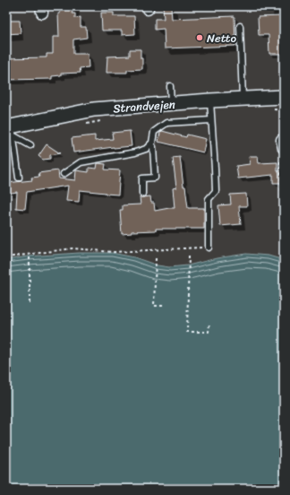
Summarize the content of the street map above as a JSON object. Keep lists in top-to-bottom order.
{
  "streets": {
    "street": ["Strandvejen"]
  },
  "places": ["Netto"]
}
